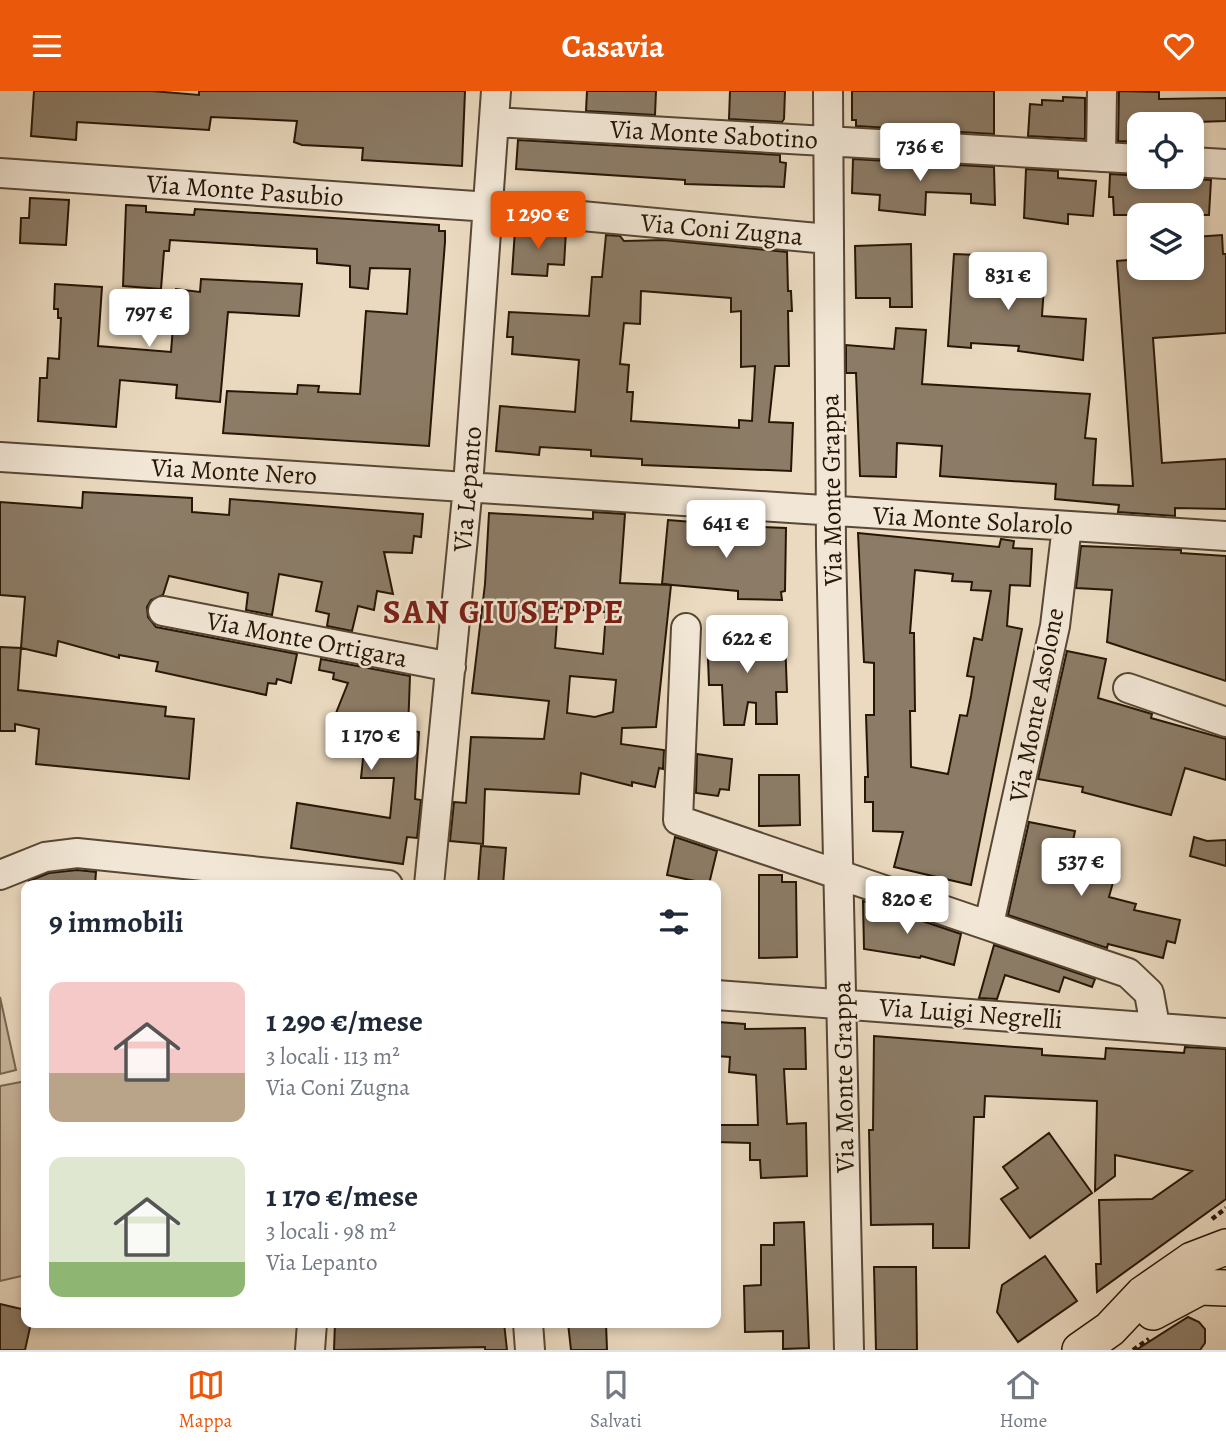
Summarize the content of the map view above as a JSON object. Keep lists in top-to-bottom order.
{
  "streets": {
    "street": [
      "Via Monte Sabotino",
      "Via Monte Pasubio",
      "Via Coni Zugna",
      "Via Monte Nero",
      "Via Lepanto",
      "Via Monte Grappa",
      "Via Monte Solarolo",
      "Via Monte Ortigara",
      "Via Monte Asolone",
      "Via Luigi Negrelli"
    ]
  },
  "crossings": [
    ["Via Monte Sabotino", "Via Lepanto"],
    ["Via Monte Sabotino", "Via Monte Grappa"],
    ["Via Monte Pasubio", "Via Coni Zugna"],
    ["Via Monte Pasubio", "Via Lepanto"],
    ["Via Coni Zugna", "Via Lepanto"],
    ["Via Coni Zugna", "Via Monte Grappa"],
    ["Via Monte Nero", "Via Lepanto"],
    ["Via Monte Nero", "Via Monte Solarolo"],
    ["Via Lepanto", "Via Monte Solarolo"],
    ["Via Lepanto", "Via Monte Ortigara"],
    ["Via Monte Grappa", "Via Monte Solarolo"],
    ["Via Monte Grappa", "Via Luigi Negrelli"],
    ["Via Monte Solarolo", "Via Monte Asolone"]
  ],
  "districts": ["SAN GIUSEPPE"],
  "page": {
    "header": "Casavia",
    "price": [
      "736 €",
      "1 290 €",
      "831 €",
      "797 €",
      "641 €",
      "622 €",
      "1 170 €",
      "537 €",
      "820 €"
    ],
    "heading": "9 immobili",
    "list": [
      {
        "name": "1 290 €/mese",
        "note": "3 locali · 113 m² · Via Coni Zugna"
      },
      {
        "name": "1 170 €/mese",
        "note": "3 locali · 98 m² · Via Lepanto"
      }
    ],
    "tabs": ["Mappa", "Salvati", "Home"]
  }
}
